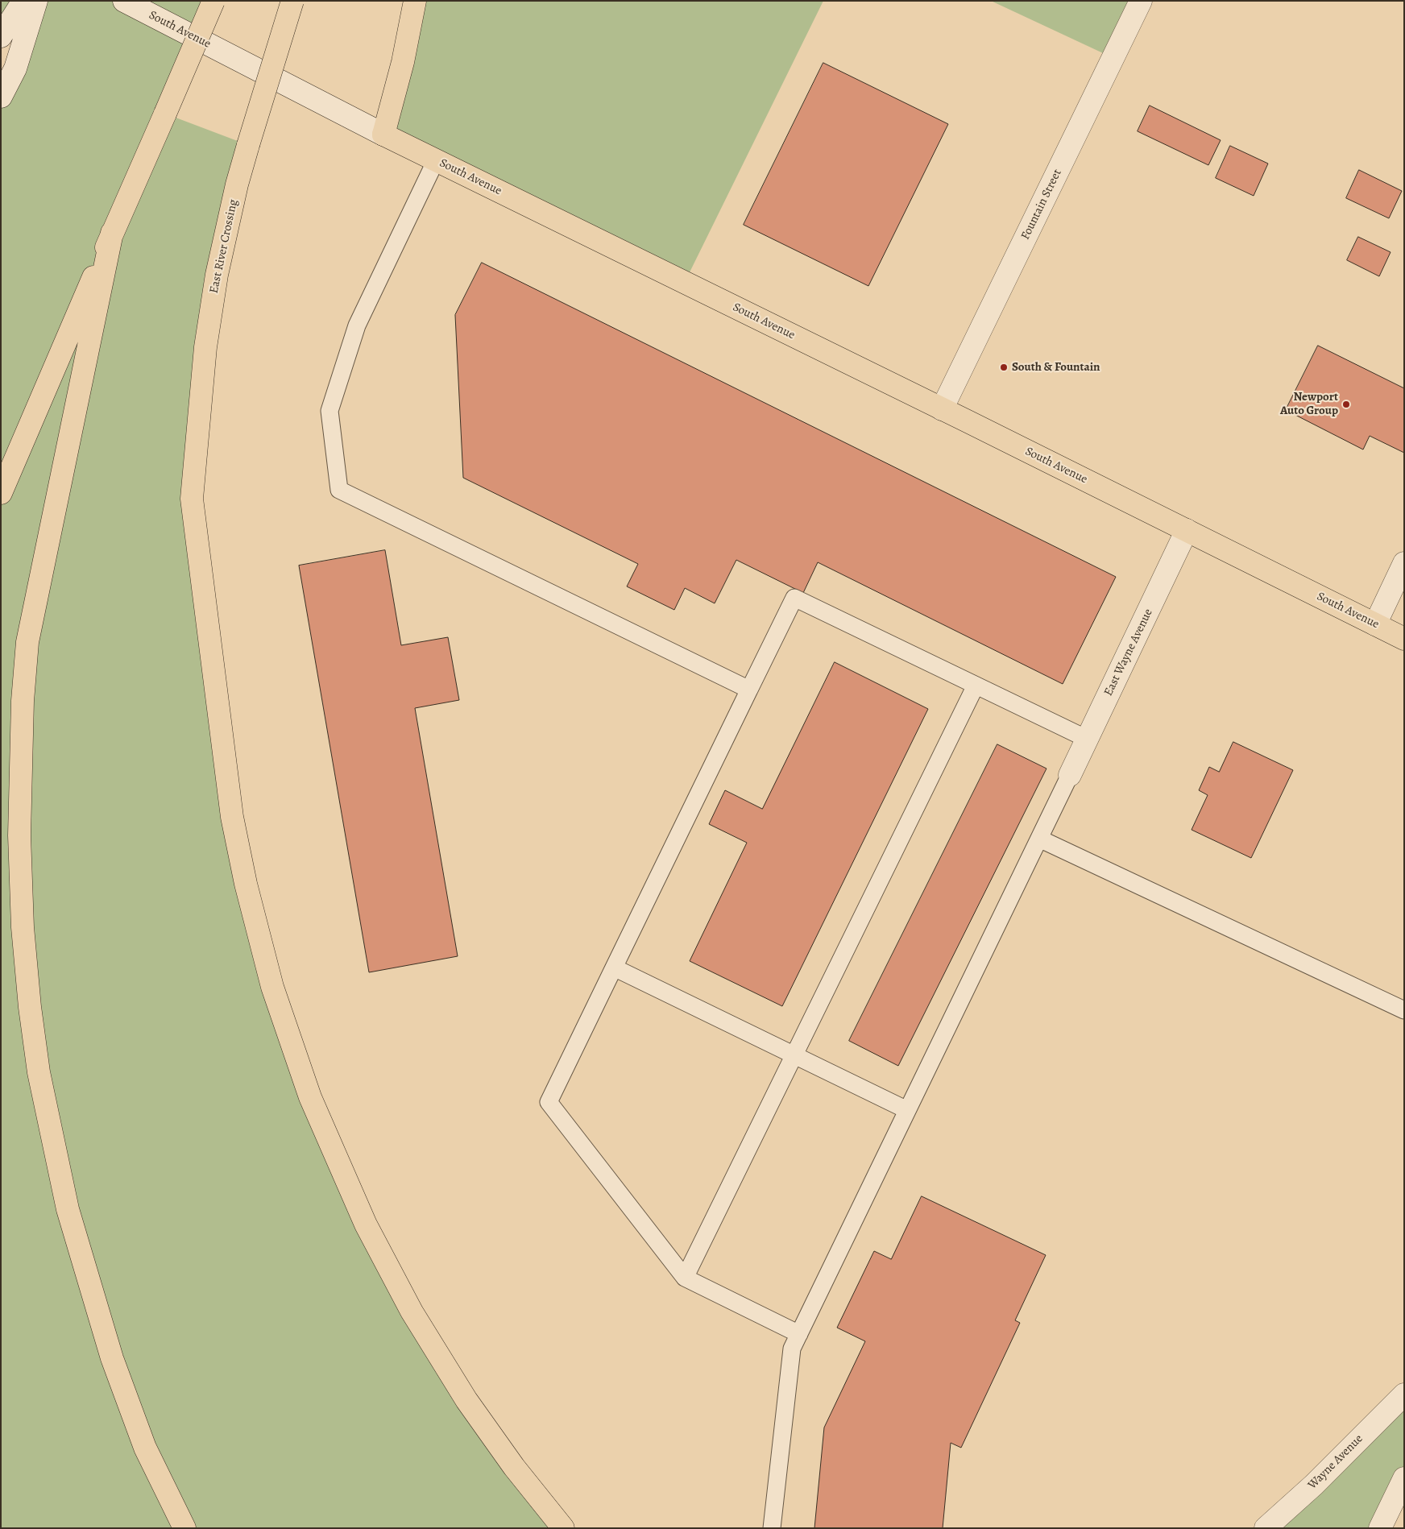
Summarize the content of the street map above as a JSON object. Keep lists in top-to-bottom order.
{
  "streets": {
    "main road": ["South Avenue", "East River Crossing"],
    "street": ["Fountain Street", "East Wayne Avenue", "Wayne Avenue"]
  },
  "crossings": [
    ["South Avenue", "Fountain Street"],
    ["South Avenue", "East Wayne Avenue"]
  ],
  "places": ["South & Fountain", "Newport Auto Group"]
}
